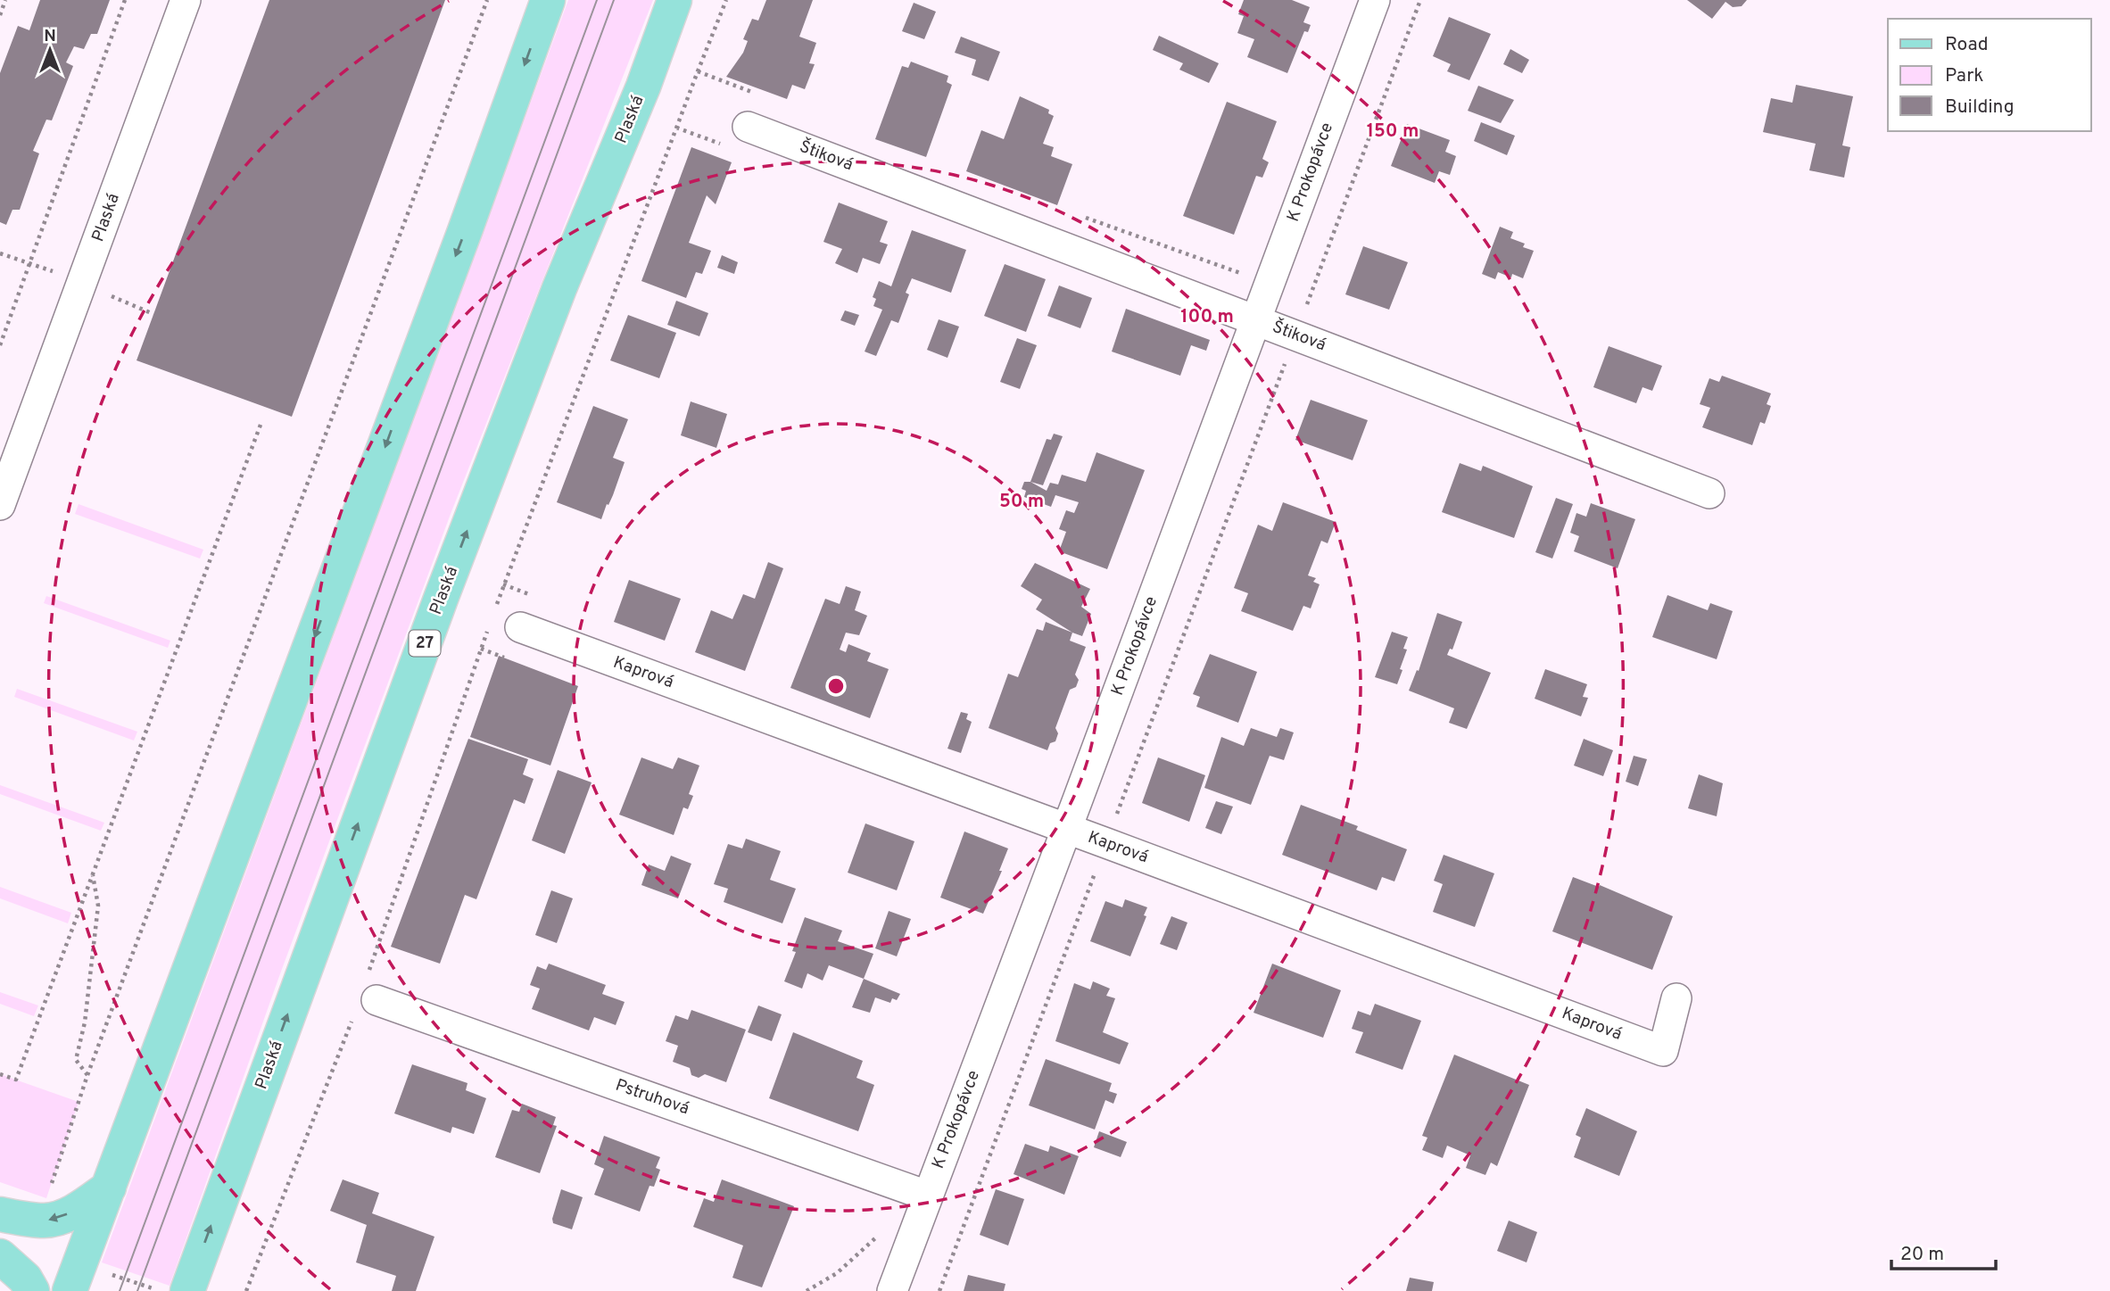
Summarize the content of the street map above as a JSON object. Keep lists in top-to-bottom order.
{
  "streets": {
    "main road": ["Plaská", "27"],
    "street": [
      "Štiková",
      "K Prokopávce",
      "Kaprová",
      "Pstruhová"
    ]
  },
  "crossings": [
    ["Štiková", "K Prokopávce"],
    ["K Prokopávce", "Kaprová"],
    ["K Prokopávce", "Pstruhová"]
  ],
  "one_way": ["Plaská"],
  "legend": ["Road", "Park", "Building"],
  "scale_bar": "20 m",
  "north": "top",
  "rings": ["150 m", "100 m", "50 m"]
}
